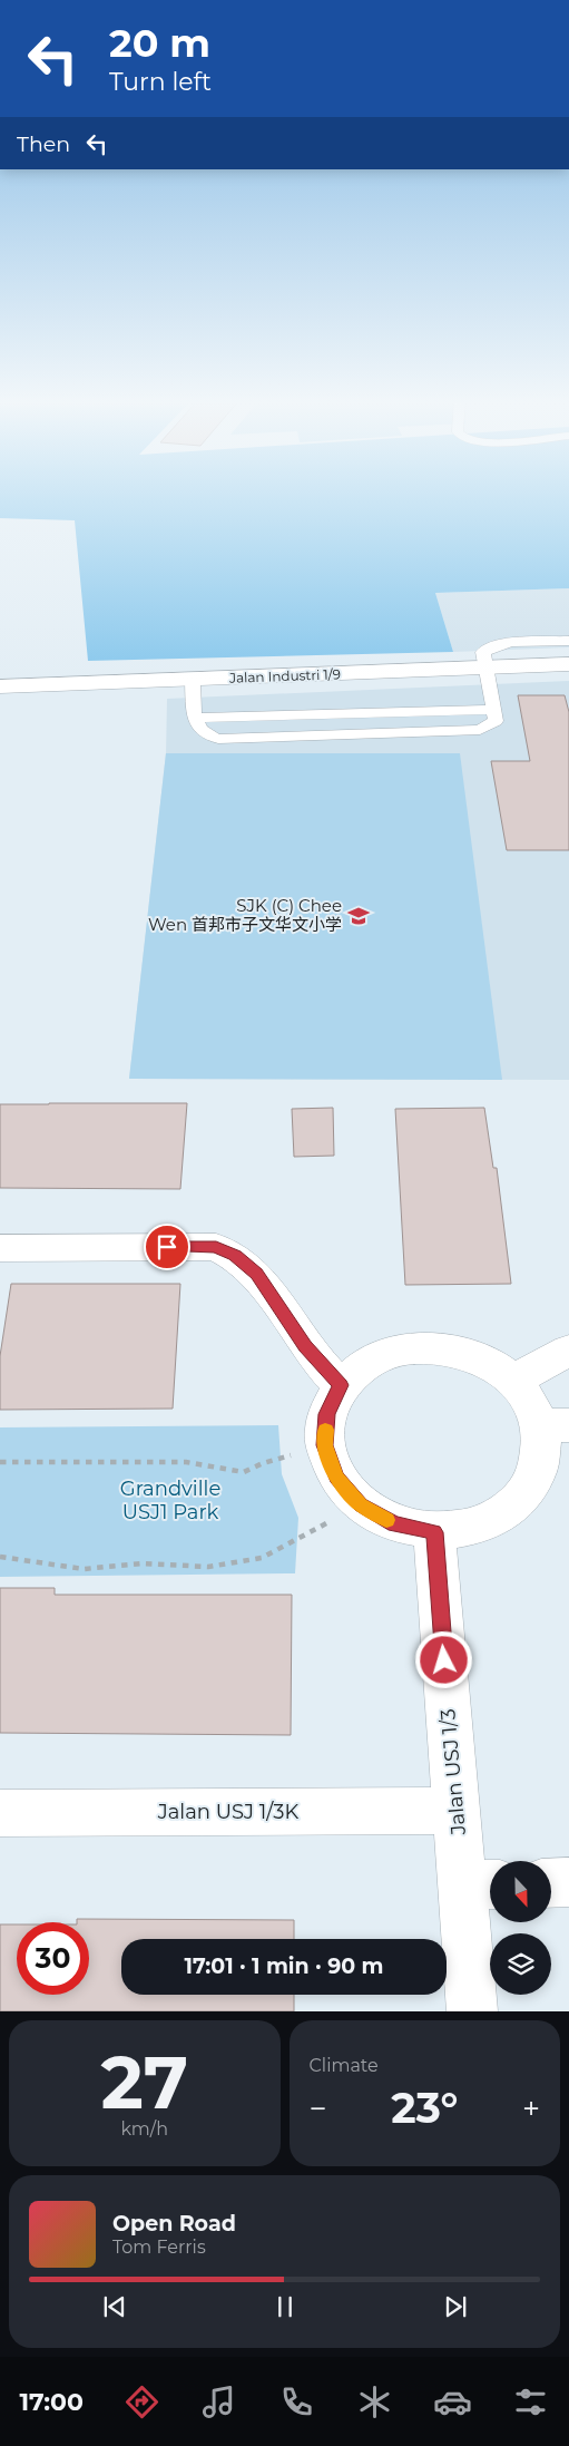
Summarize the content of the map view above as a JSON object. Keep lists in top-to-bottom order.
{
  "streets": {
    "street": ["Jalan Industri 1/9", "Jalan USJ 1/3", "Jalan USJ 1/3K"]
  },
  "crossings": [
    ["Jalan USJ 1/3", "Jalan USJ 1/3K"]
  ],
  "parks": ["Grandville USJ1 Park"],
  "places": {
    "school or university": ["SJK (C) Chee Wen 首邦市子文华文小学"]
  },
  "north": "bottom",
  "page": {
    "turn": ["20 m", "Turn left"],
    "then": "Then",
    "limit": "30",
    "trip": "17:01 · 1 min · 90 m",
    "tile": [
      ["27", "km/h"],
      "Climate"
    ],
    "heat": ["−", "23°", "+"],
    "song": ["Open Road", "Tom Ferris"],
    "tabs": "17:00"
  }
}
